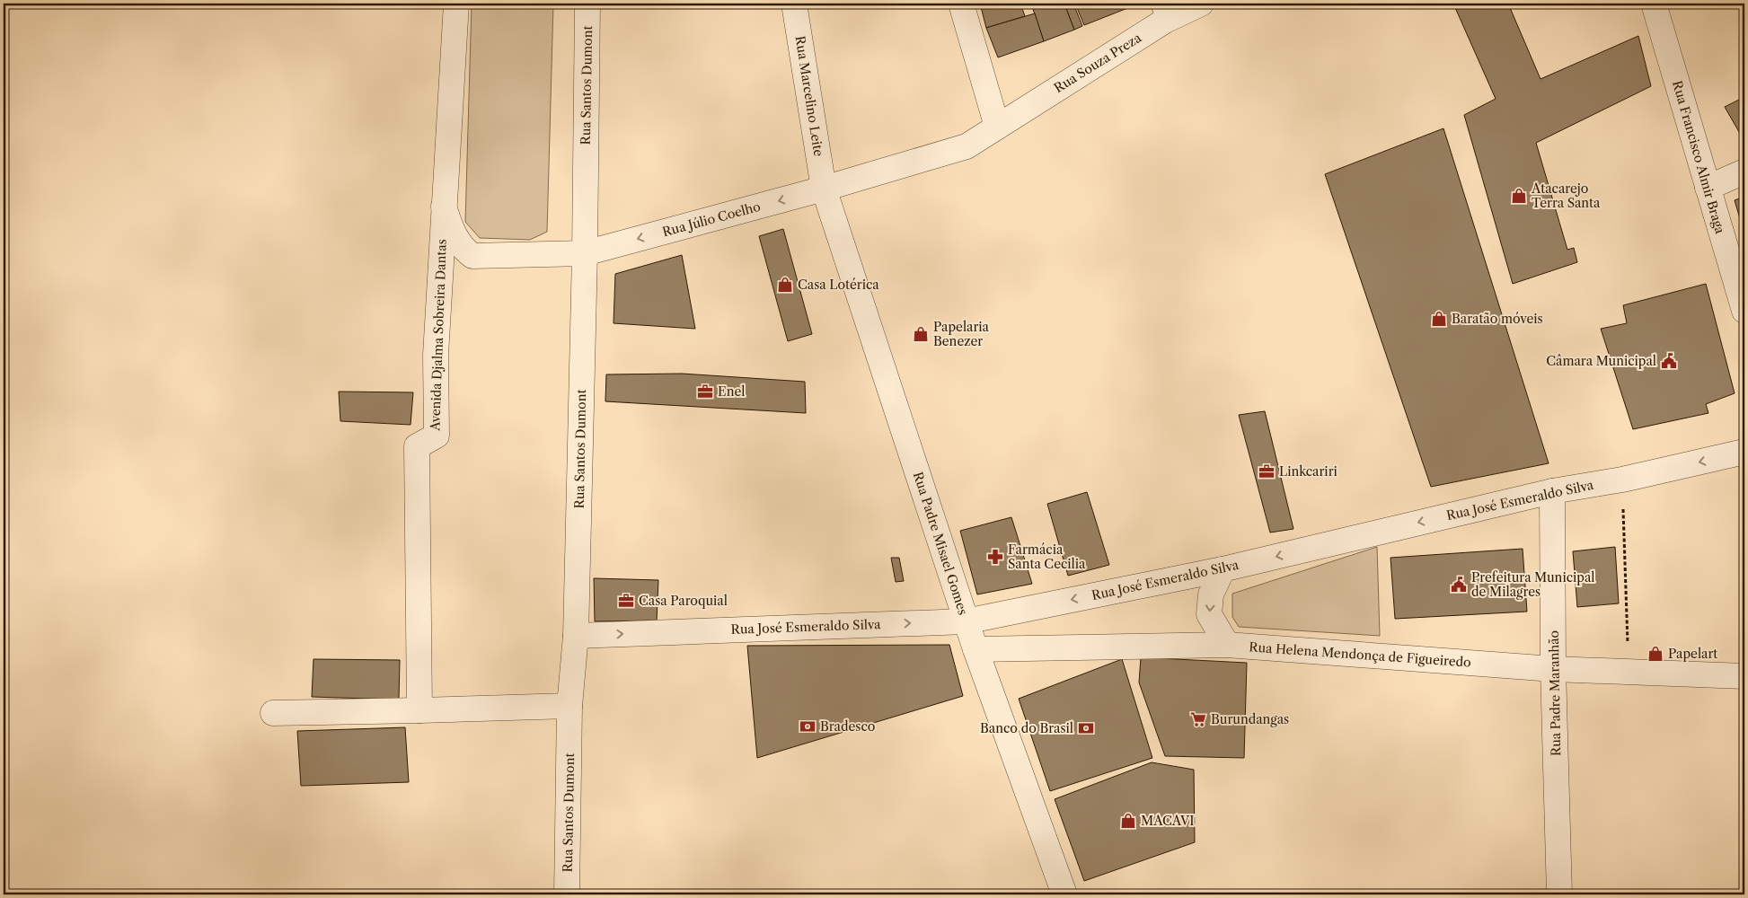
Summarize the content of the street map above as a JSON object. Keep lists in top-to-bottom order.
{
  "streets": {
    "street": [
      "Rua Souza Preza",
      "Rua Santos Dumont",
      "Rua Marcelino Leite",
      "Rua Francisco Almir Braga",
      "Rua Júlio Coelho",
      "Avenida Djalma Sobreira Dantas",
      "Rua José Esmeraldo Silva",
      "Rua Padre Misael Gomes",
      "Rua Helena Mendonça de Figueiredo",
      "Rua Padre Maranhão"
    ]
  },
  "crossings": [
    ["Rua Souza Preza", "Rua Júlio Coelho"],
    ["Rua Santos Dumont", "Rua Júlio Coelho"],
    ["Rua Santos Dumont", "Rua José Esmeraldo Silva"],
    ["Rua Marcelino Leite", "Rua Júlio Coelho"],
    ["Rua Marcelino Leite", "Rua Padre Misael Gomes"],
    ["Rua Júlio Coelho", "Avenida Djalma Sobreira Dantas"],
    ["Rua Júlio Coelho", "Rua Padre Misael Gomes"],
    ["Rua José Esmeraldo Silva", "Rua Padre Misael Gomes"],
    ["Rua José Esmeraldo Silva", "Rua Padre Maranhão"],
    ["Rua Padre Misael Gomes", "Rua Helena Mendonça de Figueiredo"],
    ["Rua Helena Mendonça de Figueiredo", "Rua Padre Maranhão"]
  ],
  "one_way": ["Rua Júlio Coelho"],
  "places": {
    "shop": [
      "Atacarejo Terra Santa",
      "Casa Lotérica",
      "Baratão móveis",
      "Papelaria Benezer",
      "Papelart",
      "MACAVI"
    ],
    "public building": ["Câmara Municipal", "Prefeitura Municipal de Milagres"],
    "office": ["Enel", "Linkcariri", "Casa Paroquial"],
    "pharmacy": ["Farmácia Santa Cecilia"],
    "supermarket": ["Burundangas"],
    "bank": ["Bradesco", "Banco do Brasil"]
  }
}
